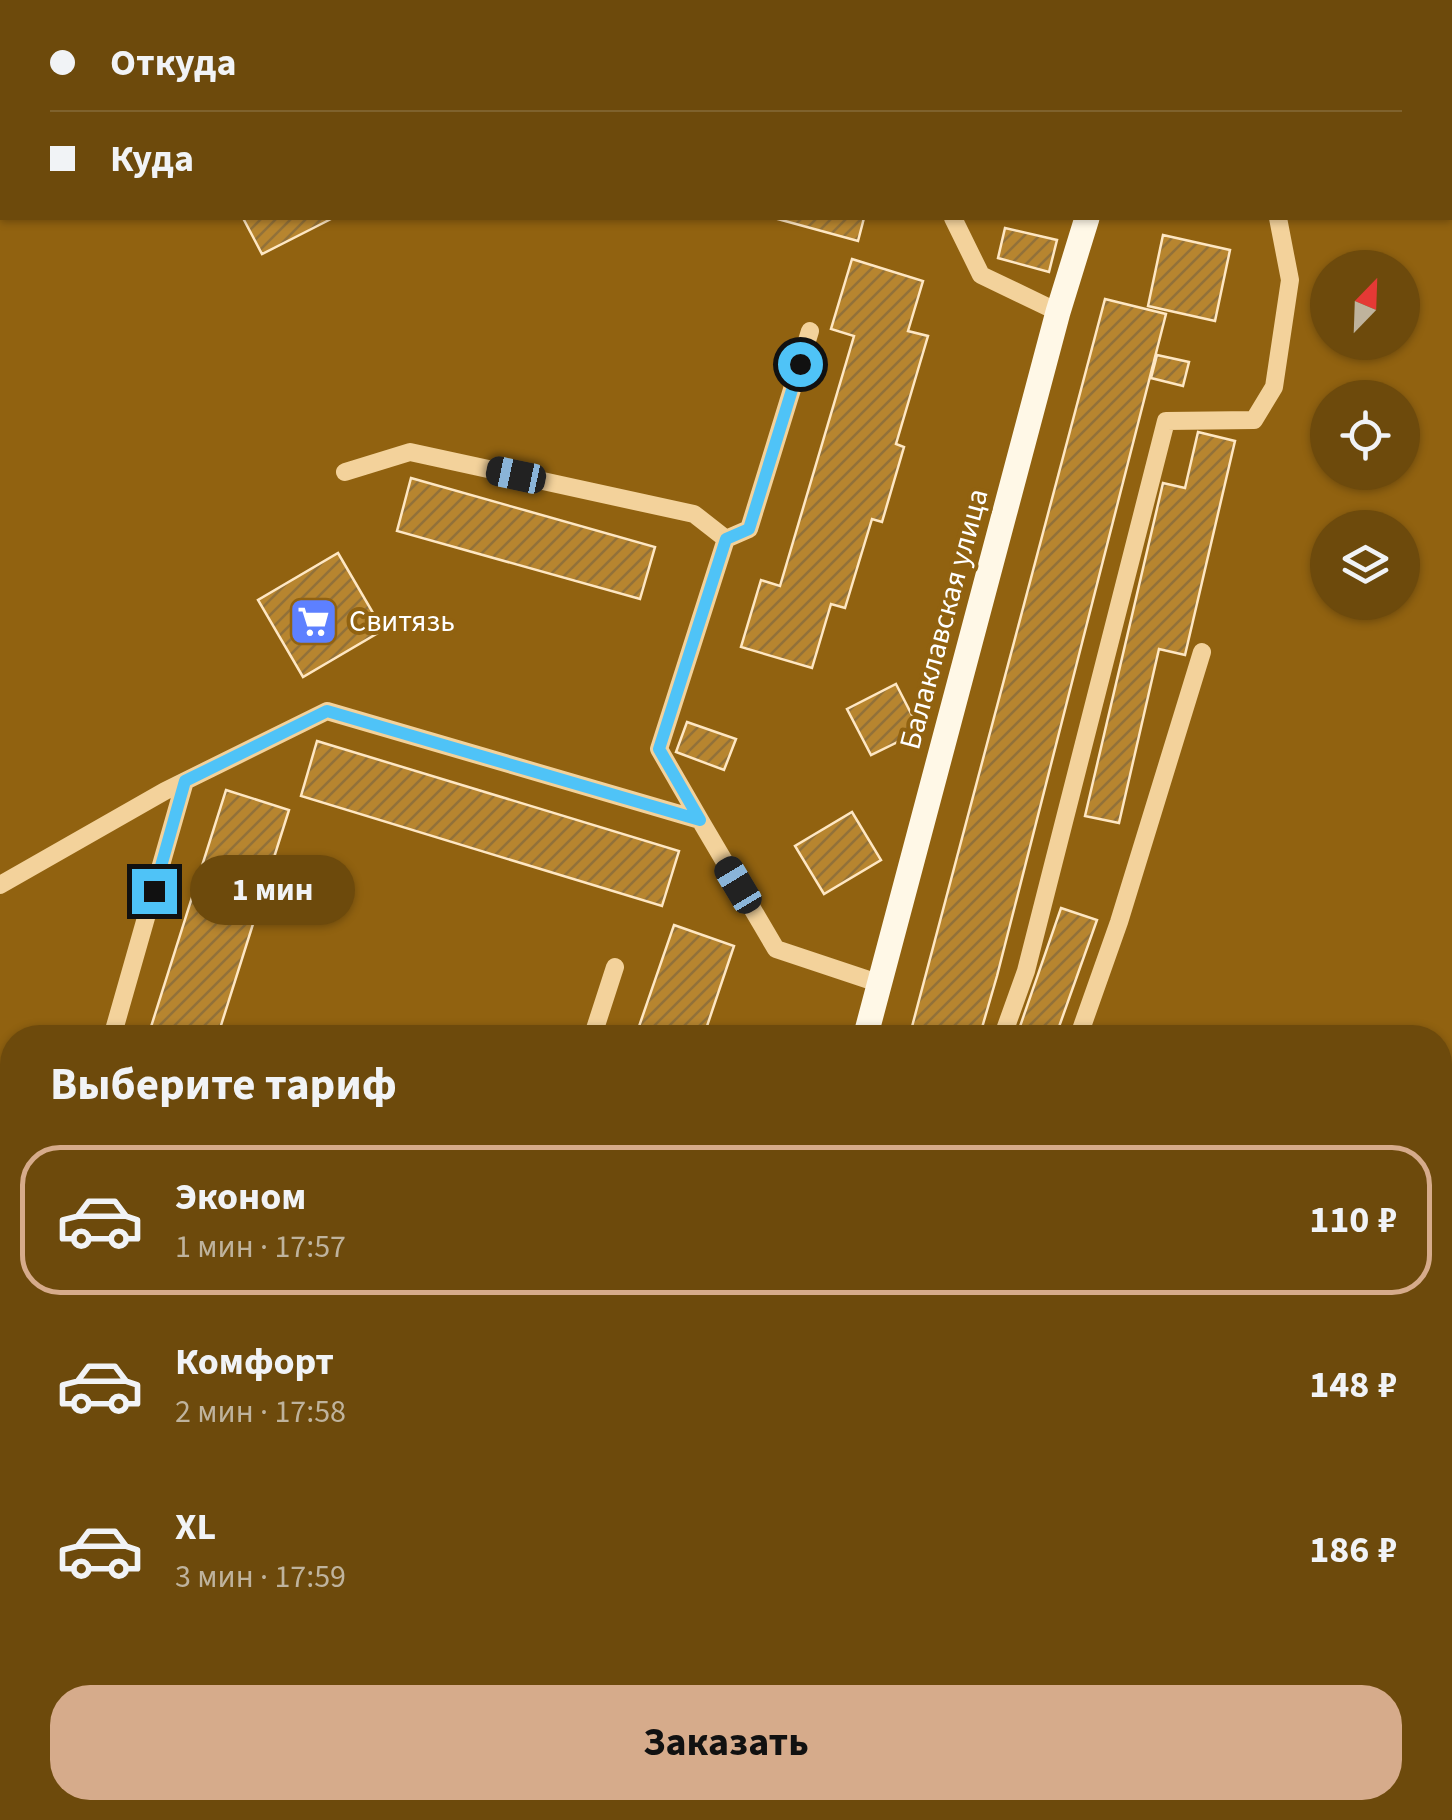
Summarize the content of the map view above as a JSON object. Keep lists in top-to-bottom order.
{
  "streets": {
    "main road": ["Балаклавская улица"]
  },
  "places": {
    "supermarket": ["Свитязь"]
  },
  "north": "top right",
  "page": {
    "banner": ["Откуда", "Куда"],
    "bubble": "1 мин",
    "heading": "Выберите тариф",
    "list": [
      {
        "name": "Эконом",
        "note": "1 мин · 17:57",
        "value": "110 ₽"
      },
      {
        "name": "Комфорт",
        "note": "2 мин · 17:58",
        "value": "148 ₽"
      },
      {
        "name": "XL",
        "note": "3 мин · 17:59",
        "value": "186 ₽"
      }
    ],
    "buttons": "Заказать"
  }
}
